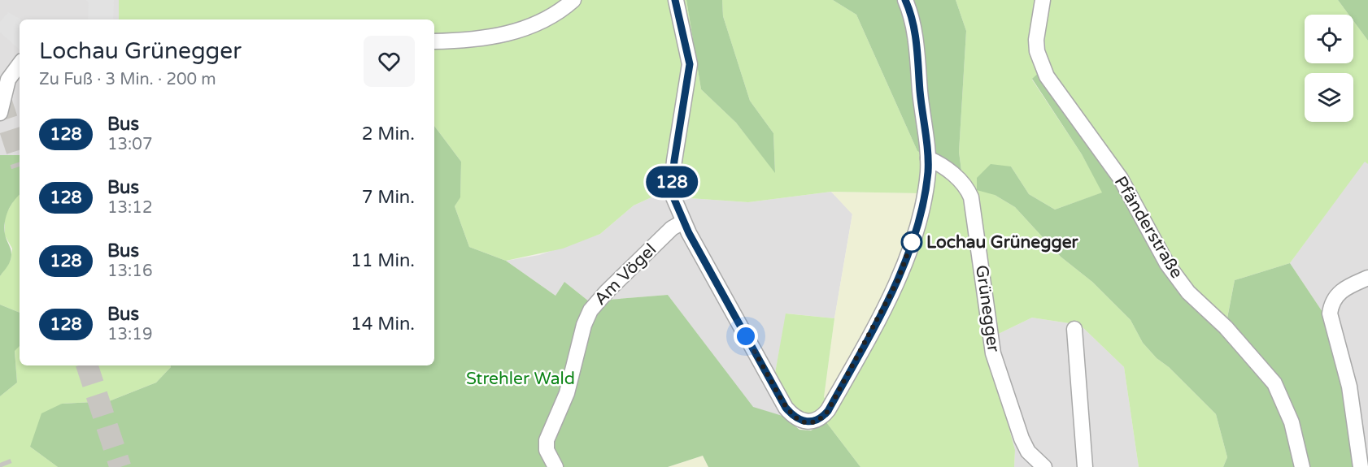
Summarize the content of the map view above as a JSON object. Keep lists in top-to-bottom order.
{
  "streets": {
    "street": ["Pfänderstraße", "Am Vögel", "Grünegger"]
  },
  "parks": ["Strehler Wald"],
  "places": ["Lochau Grünegger"],
  "lines": ["bus line 128"],
  "page": {
    "on_map": "128",
    "heading": ["Lochau Grünegger", "Zu Fuß · 3 Min. · 200 m"],
    "list": [
      {
        "mark": "128",
        "name": "Bus",
        "note": "13:07",
        "value": "2 Min."
      },
      {
        "mark": "128",
        "name": "Bus",
        "note": "13:12",
        "value": "7 Min."
      },
      {
        "mark": "128",
        "name": "Bus",
        "note": "13:16",
        "value": "11 Min."
      },
      {
        "mark": "128",
        "name": "Bus",
        "note": "13:19",
        "value": "14 Min."
      }
    ]
  }
}
